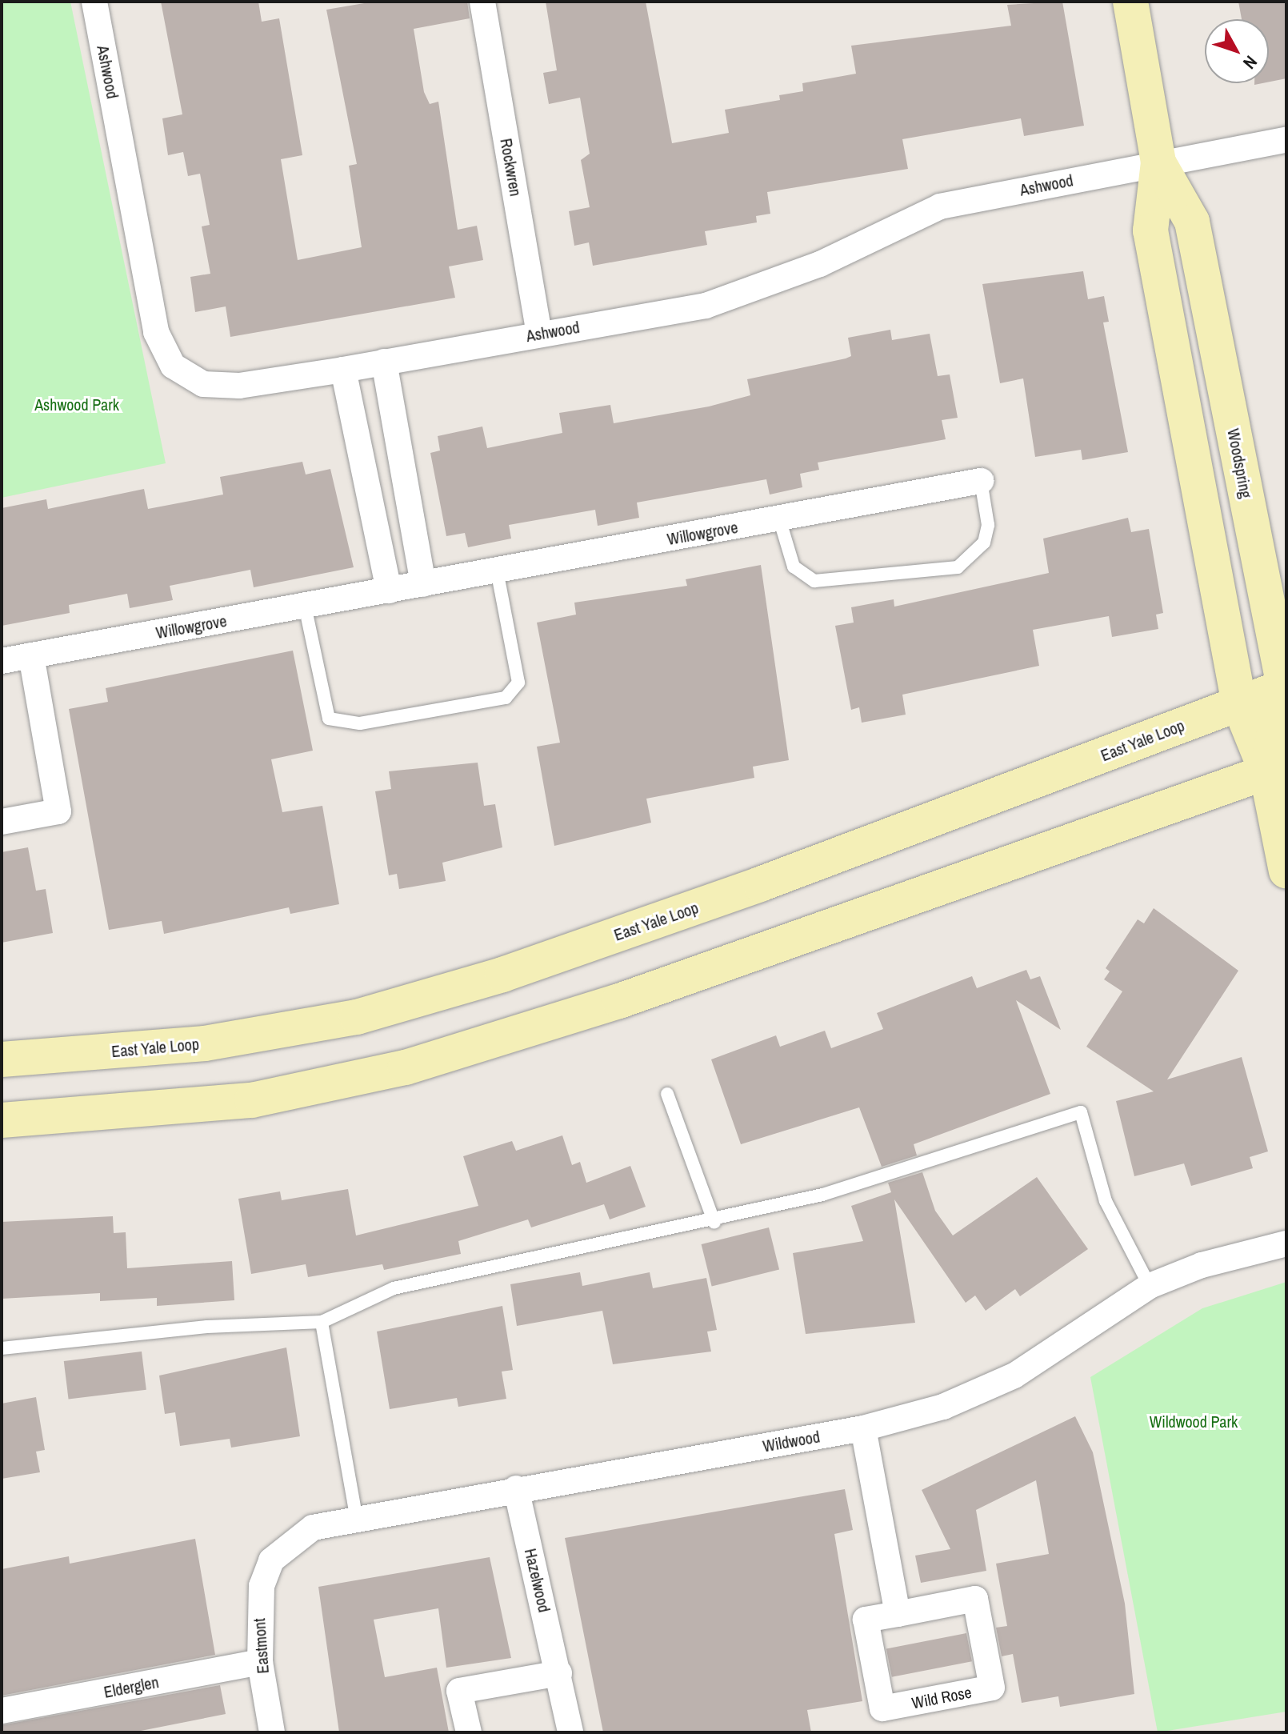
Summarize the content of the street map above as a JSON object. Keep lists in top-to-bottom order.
{
  "streets": {
    "main road": ["Woodspring", "East Yale Loop"],
    "street": [
      "Ashwood",
      "Rockwren",
      "Willowgrove",
      "Wildwood",
      "Hazelwood",
      "Eastmont",
      "Elderglen",
      "Wild Rose"
    ]
  },
  "crossings": [
    ["Ashwood", "Rockwren"],
    ["Ashwood", "Woodspring"],
    ["Woodspring", "East Yale Loop"],
    ["Wildwood", "Hazelwood"],
    ["Wildwood", "Eastmont"],
    ["Eastmont", "Elderglen"]
  ],
  "parks": ["Ashwood Park", "Wildwood Park"],
  "north": "bottom right"
}
